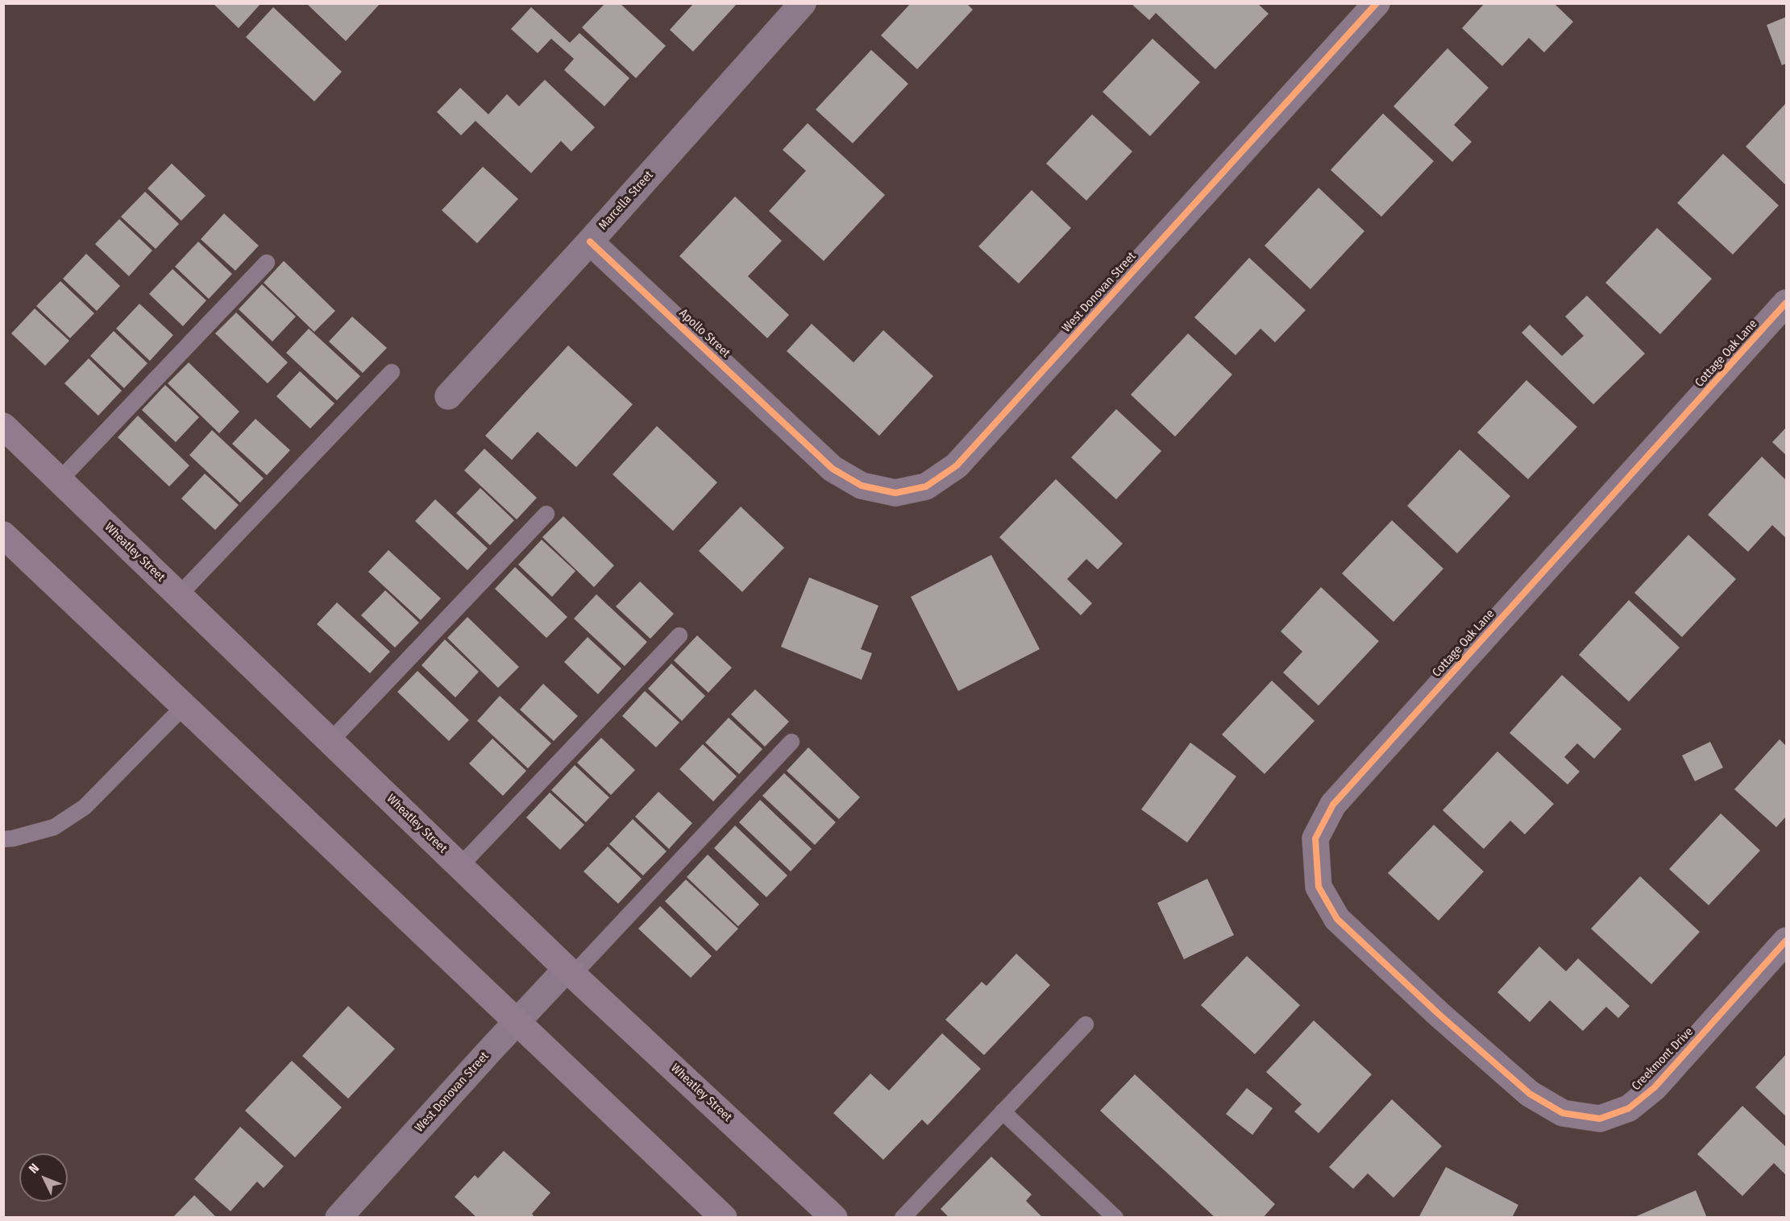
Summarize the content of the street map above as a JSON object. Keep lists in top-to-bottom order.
{
  "streets": {
    "main road": ["Wheatley Street"],
    "street": [
      "Marcella Street",
      "West Donovan Street",
      "Apollo Street",
      "Cottage Oak Lane",
      "Creekmont Drive"
    ]
  },
  "crossings": [
    ["Marcella Street", "Apollo Street"],
    ["West Donovan Street", "Apollo Street"],
    ["West Donovan Street", "Wheatley Street"],
    ["Cottage Oak Lane", "Creekmont Drive"]
  ],
  "north": "top left"
}
